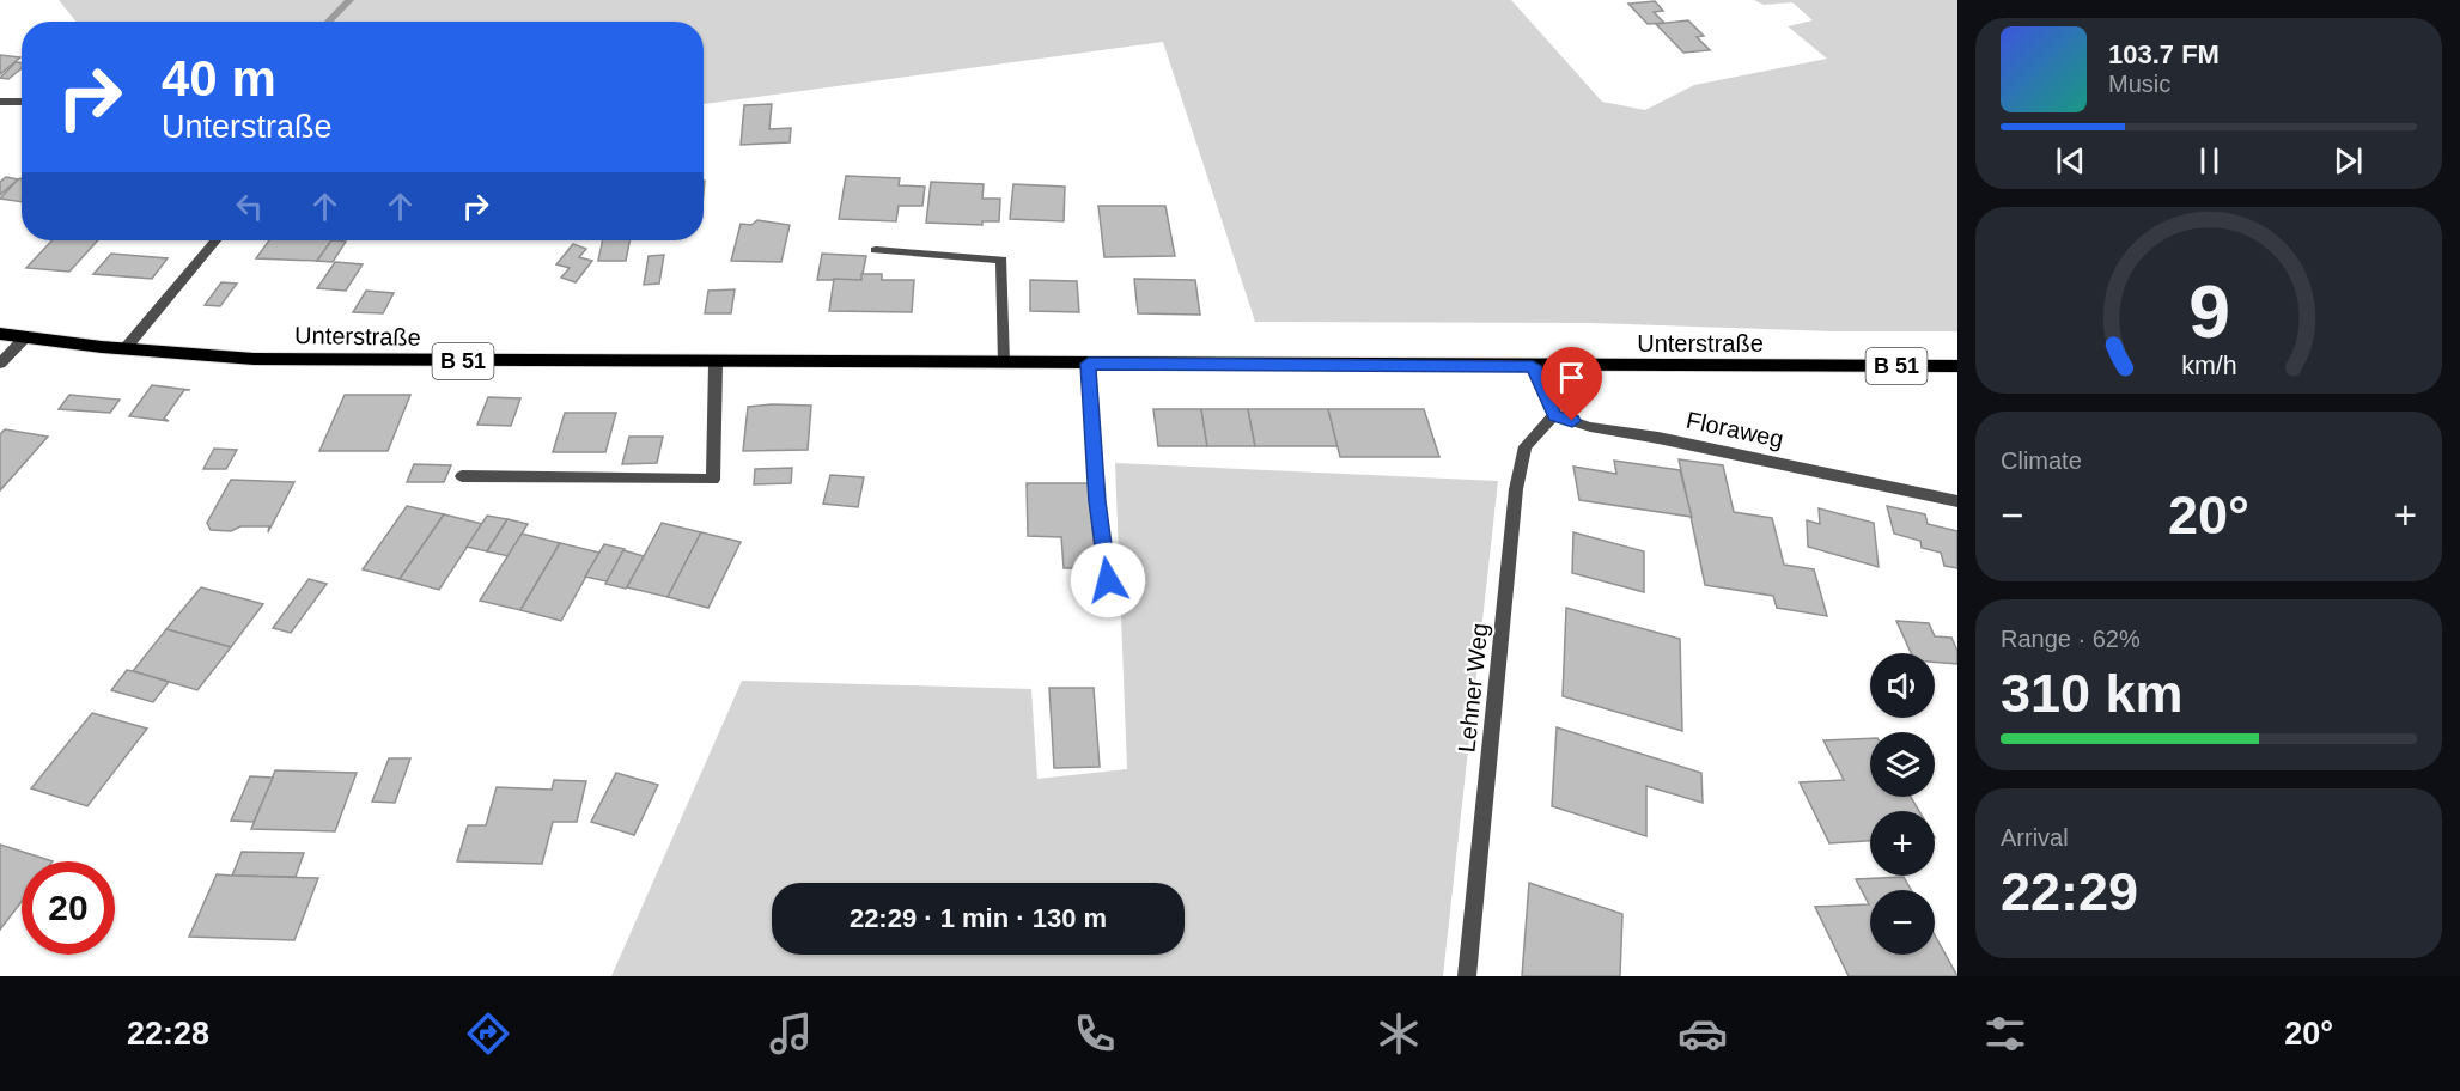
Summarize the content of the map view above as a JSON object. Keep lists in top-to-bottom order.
{
  "streets": {
    "main road": ["Unterstraße", "B 51"],
    "street": ["Floraweg", "Lehner Weg"]
  },
  "crossings": [
    ["Floraweg", "Lehner Weg"]
  ],
  "page": {
    "turn": ["40 m", "Unterstraße"],
    "song": ["103.7 FM", "Music"],
    "tile": [
      "Climate",
      ["Range · 62%", "310 km"],
      ["Arrival", "22:29"]
    ],
    "heat": ["−", "20°", "+"],
    "map_buttons": ["+", "−"],
    "limit": "20",
    "trip": "22:29 · 1 min · 130 m",
    "tabs": ["22:28", "20°"],
    "gauge": ["9", "km/h"]
  }
}
